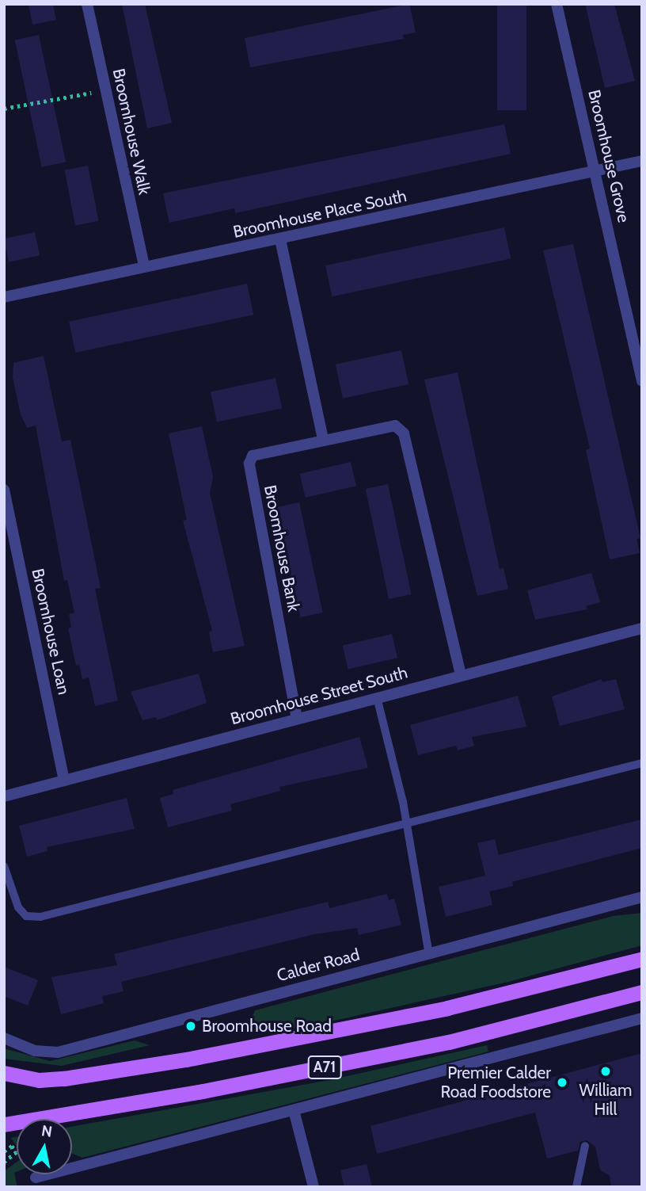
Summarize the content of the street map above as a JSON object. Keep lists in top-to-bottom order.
{
  "streets": {
    "main road": ["A71"],
    "street": [
      "Broomhouse Walk",
      "Broomhouse Grove",
      "Broomhouse Place South",
      "Broomhouse Bank",
      "Broomhouse Loan",
      "Broomhouse Street South",
      "Calder Road"
    ]
  },
  "crossings": [
    ["Broomhouse Walk", "Broomhouse Place South"],
    ["Broomhouse Grove", "Broomhouse Place South"],
    ["Broomhouse Bank", "Broomhouse Street South"],
    ["Broomhouse Loan", "Broomhouse Street South"]
  ],
  "places": ["Broomhouse Road", "William Hill", "Premier Calder Road Foodstore"],
  "north": "top"
}
